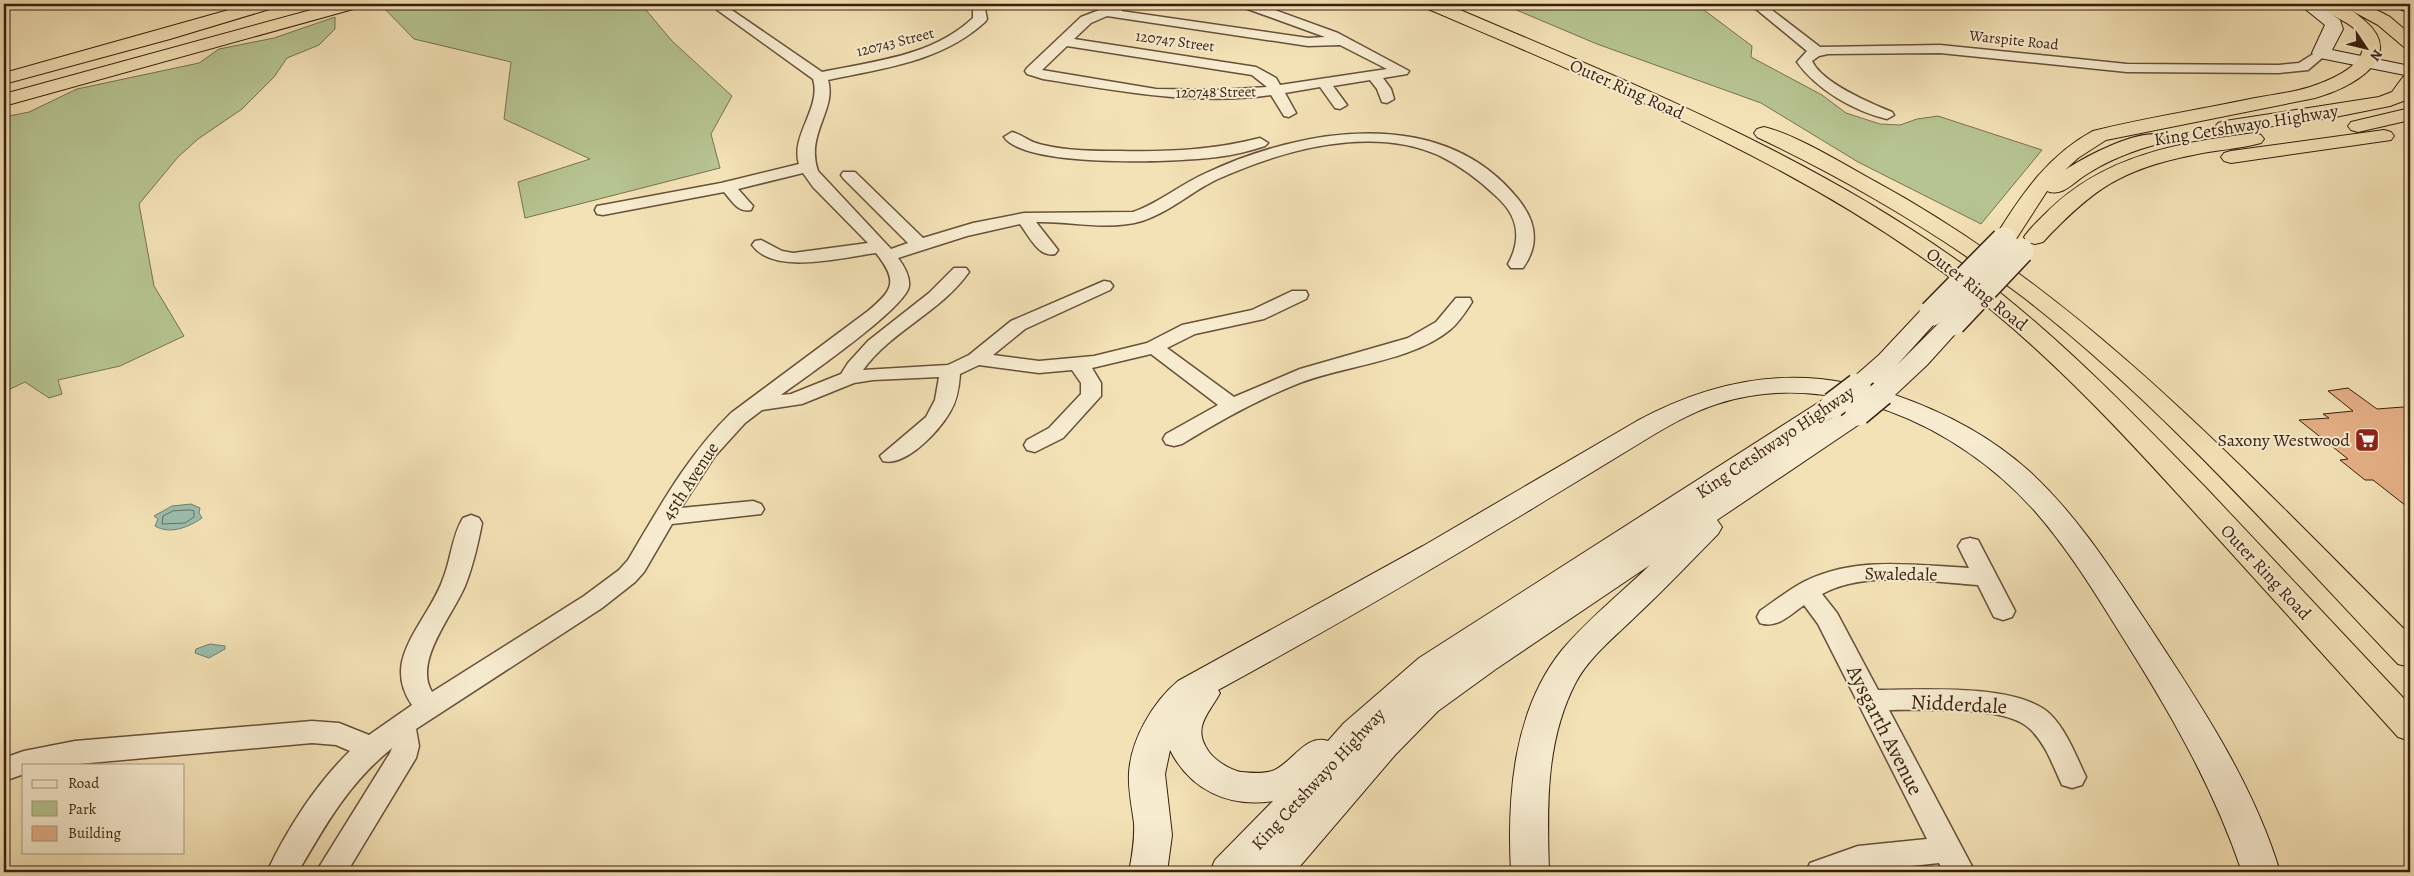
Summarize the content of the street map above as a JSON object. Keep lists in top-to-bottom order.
{
  "streets": {
    "highway": ["Outer Ring Road", "King Cetshwayo Highway"],
    "street": [
      "Warspite Road",
      "120747 Street",
      "120743 Street",
      "120748 Street",
      "45th Avenue",
      "Swaledale",
      "Nidderdale",
      "Aysgarth Avenue"
    ]
  },
  "crossings": [
    ["120747 Street", "120748 Street"],
    ["Swaledale", "Aysgarth Avenue"],
    ["Nidderdale", "Aysgarth Avenue"]
  ],
  "places": {
    "supermarket": ["Saxony Westwood"]
  },
  "legend": ["Road", "Park", "Building"],
  "north": "bottom right"
}
